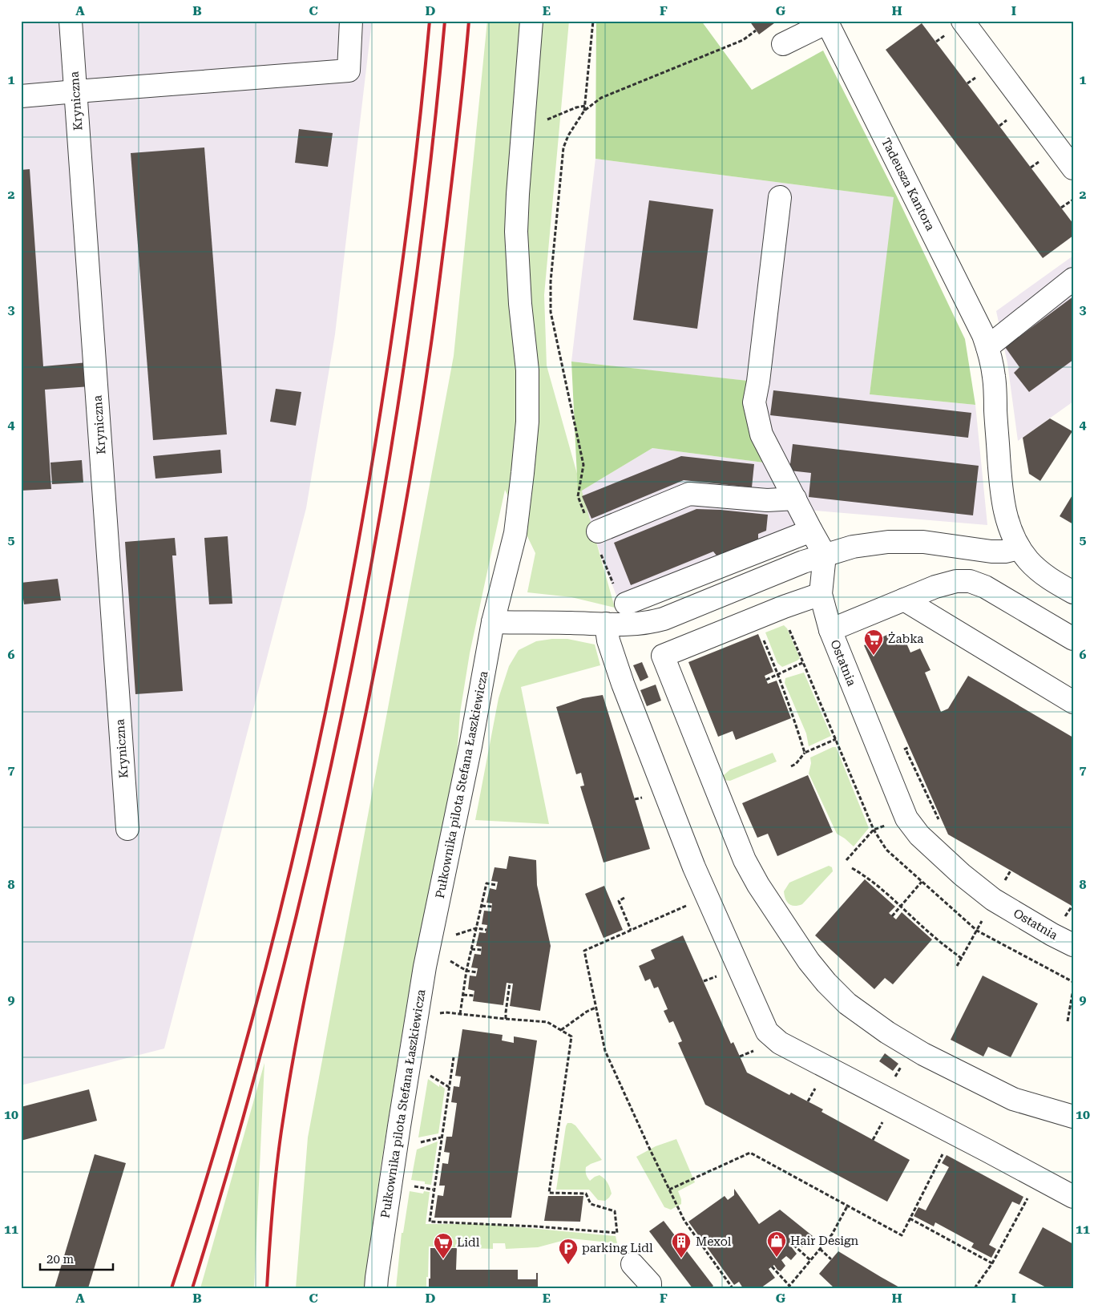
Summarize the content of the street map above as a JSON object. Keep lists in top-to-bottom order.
{
  "streets": {
    "street": [
      "Kryniczna",
      "Tadeusza Kantora",
      "Ostatnia",
      "Pułkownika pilota Stefana Łaszkiewicza"
    ]
  },
  "places": {
    "supermarket": ["Żabka", "Lidl"],
    "shop": ["Hair Design"],
    "building": ["Mexol"],
    "parking": ["parking Lidl"]
  },
  "scale_bar": "20 m",
  "grid": {
    "columns": [
      "A",
      "B",
      "C",
      "D",
      "E",
      "F",
      "G",
      "H",
      "I"
    ],
    "rows": [
      "1",
      "2",
      "3",
      "4",
      "5",
      "6",
      "7",
      "8",
      "9",
      "10",
      "11"
    ]
  }
}
